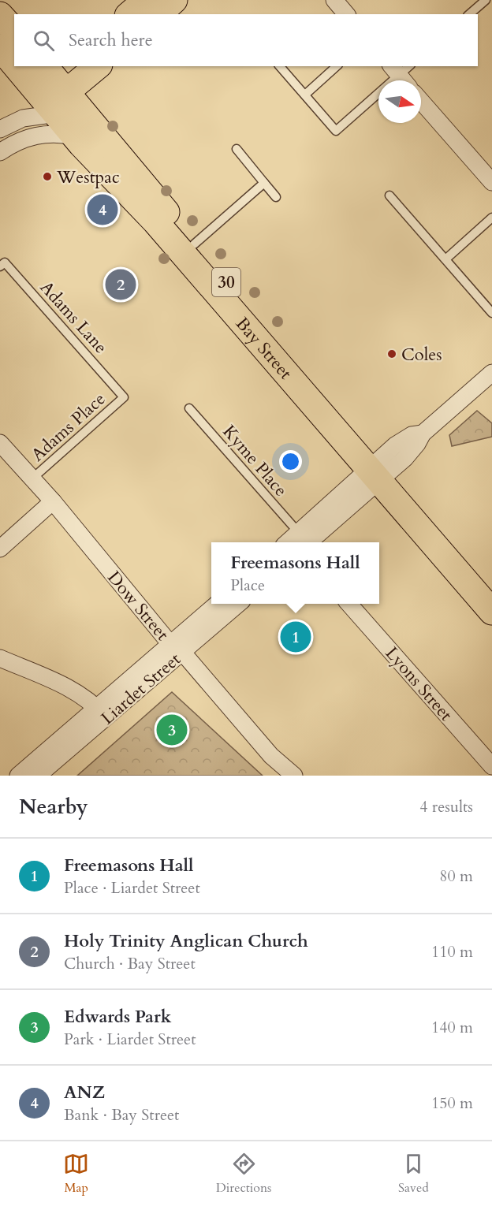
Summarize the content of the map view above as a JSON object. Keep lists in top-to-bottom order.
{
  "streets": {
    "main road": ["30", "Bay Street"],
    "street": ["Dow Street", "Lyons Street", "Liardet Street"],
    "lane": ["Adams Lane", "Adams Place", "Kyme Place"]
  },
  "crossings": [
    ["Adams Lane", "Adams Place"],
    ["Adams Place", "Dow Street"],
    ["Dow Street", "Liardet Street"]
  ],
  "places": ["Westpac", "Coles"],
  "north": "right",
  "page": {
    "search": "Search here",
    "pins": [
      "4",
      "2",
      "1",
      "3"
    ],
    "popup": ["Freemasons Hall", "Place"],
    "heading": ["Nearby", "4 results"],
    "list": [
      {
        "mark": "1",
        "name": "Freemasons Hall",
        "note": "Place · Liardet Street",
        "value": "80 m"
      },
      {
        "mark": "2",
        "name": "Holy Trinity Anglican Church",
        "note": "Church · Bay Street",
        "value": "110 m"
      },
      {
        "mark": "3",
        "name": "Edwards Park",
        "note": "Park · Liardet Street",
        "value": "140 m"
      },
      {
        "mark": "4",
        "name": "ANZ",
        "note": "Bank · Bay Street",
        "value": "150 m"
      }
    ],
    "nav": ["Map", "Directions", "Saved"]
  }
}
